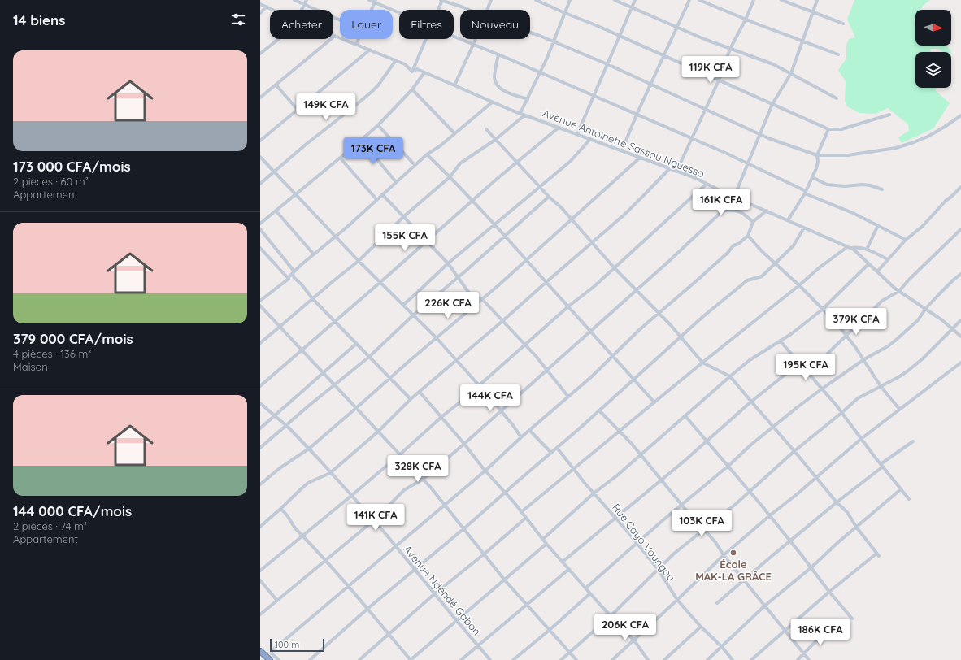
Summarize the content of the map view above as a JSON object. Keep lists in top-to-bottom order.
{
  "streets": {
    "street": ["Avenue Antoinette Sassou Nguesso", "Rue Cayo Voungou", "Avenue Ndéndé Gabon"]
  },
  "places": ["École MAK-LA GRÂCE"],
  "scale_bar": "100 m",
  "north": "right",
  "page": {
    "heading": "14 biens",
    "chip": [
      "Acheter",
      "Louer",
      "Filtres",
      "Nouveau"
    ],
    "list": [
      {
        "name": "173 000 CFA/mois",
        "note": "2 pièces · 60 m² · Appartement"
      },
      {
        "name": "379 000 CFA/mois",
        "note": "4 pièces · 136 m² · Maison"
      },
      {
        "name": "144 000 CFA/mois",
        "note": "2 pièces · 74 m² · Appartement"
      }
    ],
    "price": [
      "119K CFA",
      "149K CFA",
      "173K CFA",
      "161K CFA",
      "155K CFA",
      "226K CFA",
      "379K CFA",
      "195K CFA",
      "144K CFA",
      "328K CFA",
      "141K CFA",
      "103K CFA",
      "206K CFA",
      "186K CFA"
    ],
    "scale": "100 m"
  }
}
